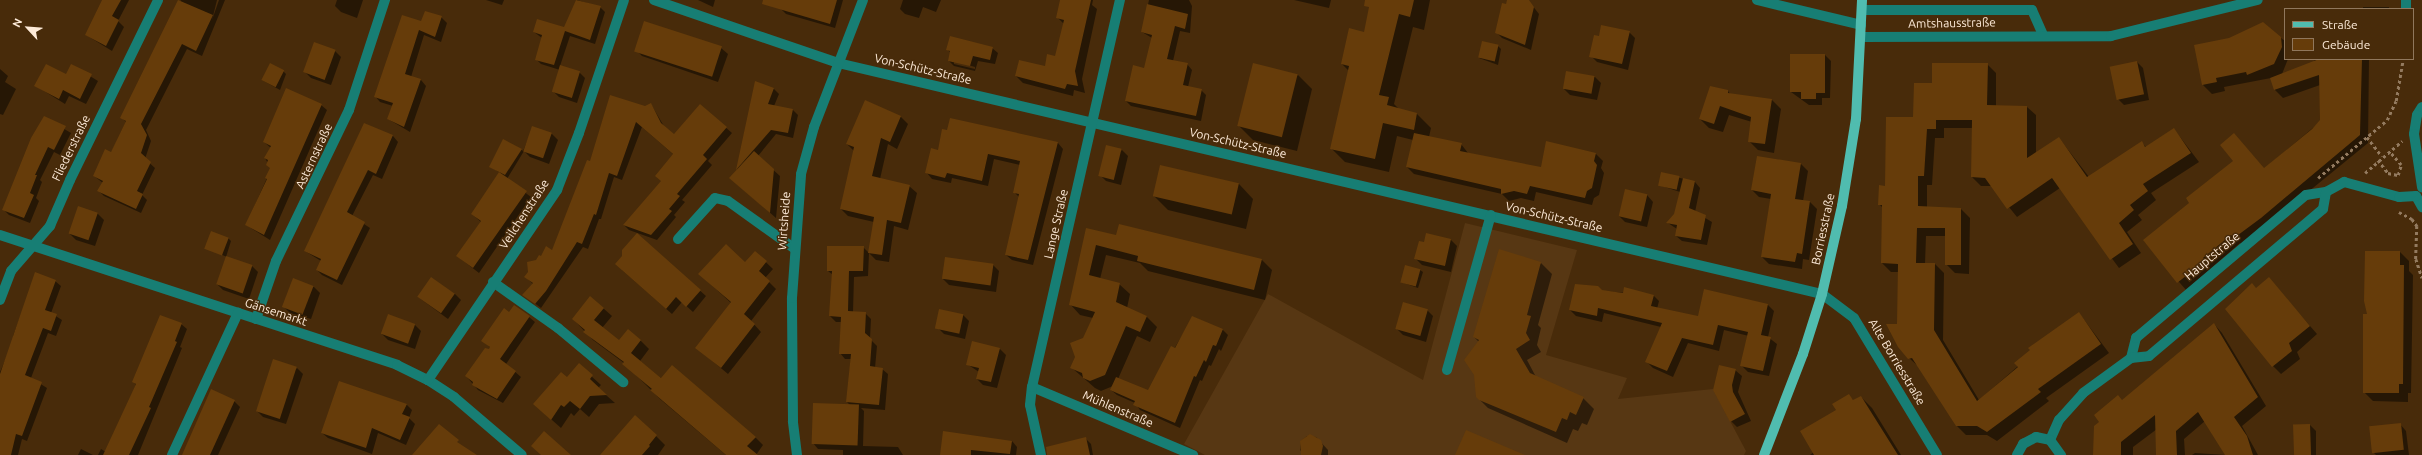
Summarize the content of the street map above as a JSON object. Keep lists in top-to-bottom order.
{
  "streets": {
    "main road": ["Borriesstraße"],
    "street": [
      "Amtshausstraße",
      "Von-Schütz-Straße",
      "Fliederstraße",
      "Asternstraße",
      "Veilchenstraße",
      "Wirtsheide",
      "Lange Straße",
      "Hauptstraße",
      "Gänsemarkt",
      "Alte Borriesstraße",
      "Mühlenstraße"
    ]
  },
  "crossings": [
    ["Amtshausstraße", "Borriesstraße"],
    ["Von-Schütz-Straße", "Wirtsheide"],
    ["Von-Schütz-Straße", "Lange Straße"],
    ["Von-Schütz-Straße", "Borriesstraße"],
    ["Von-Schütz-Straße", "Alte Borriesstraße"],
    ["Fliederstraße", "Gänsemarkt"],
    ["Asternstraße", "Gänsemarkt"],
    ["Veilchenstraße", "Gänsemarkt"],
    ["Lange Straße", "Mühlenstraße"],
    ["Borriesstraße", "Alte Borriesstraße"]
  ],
  "legend": ["Straße", "Gebäude"],
  "north": "top left"
}
